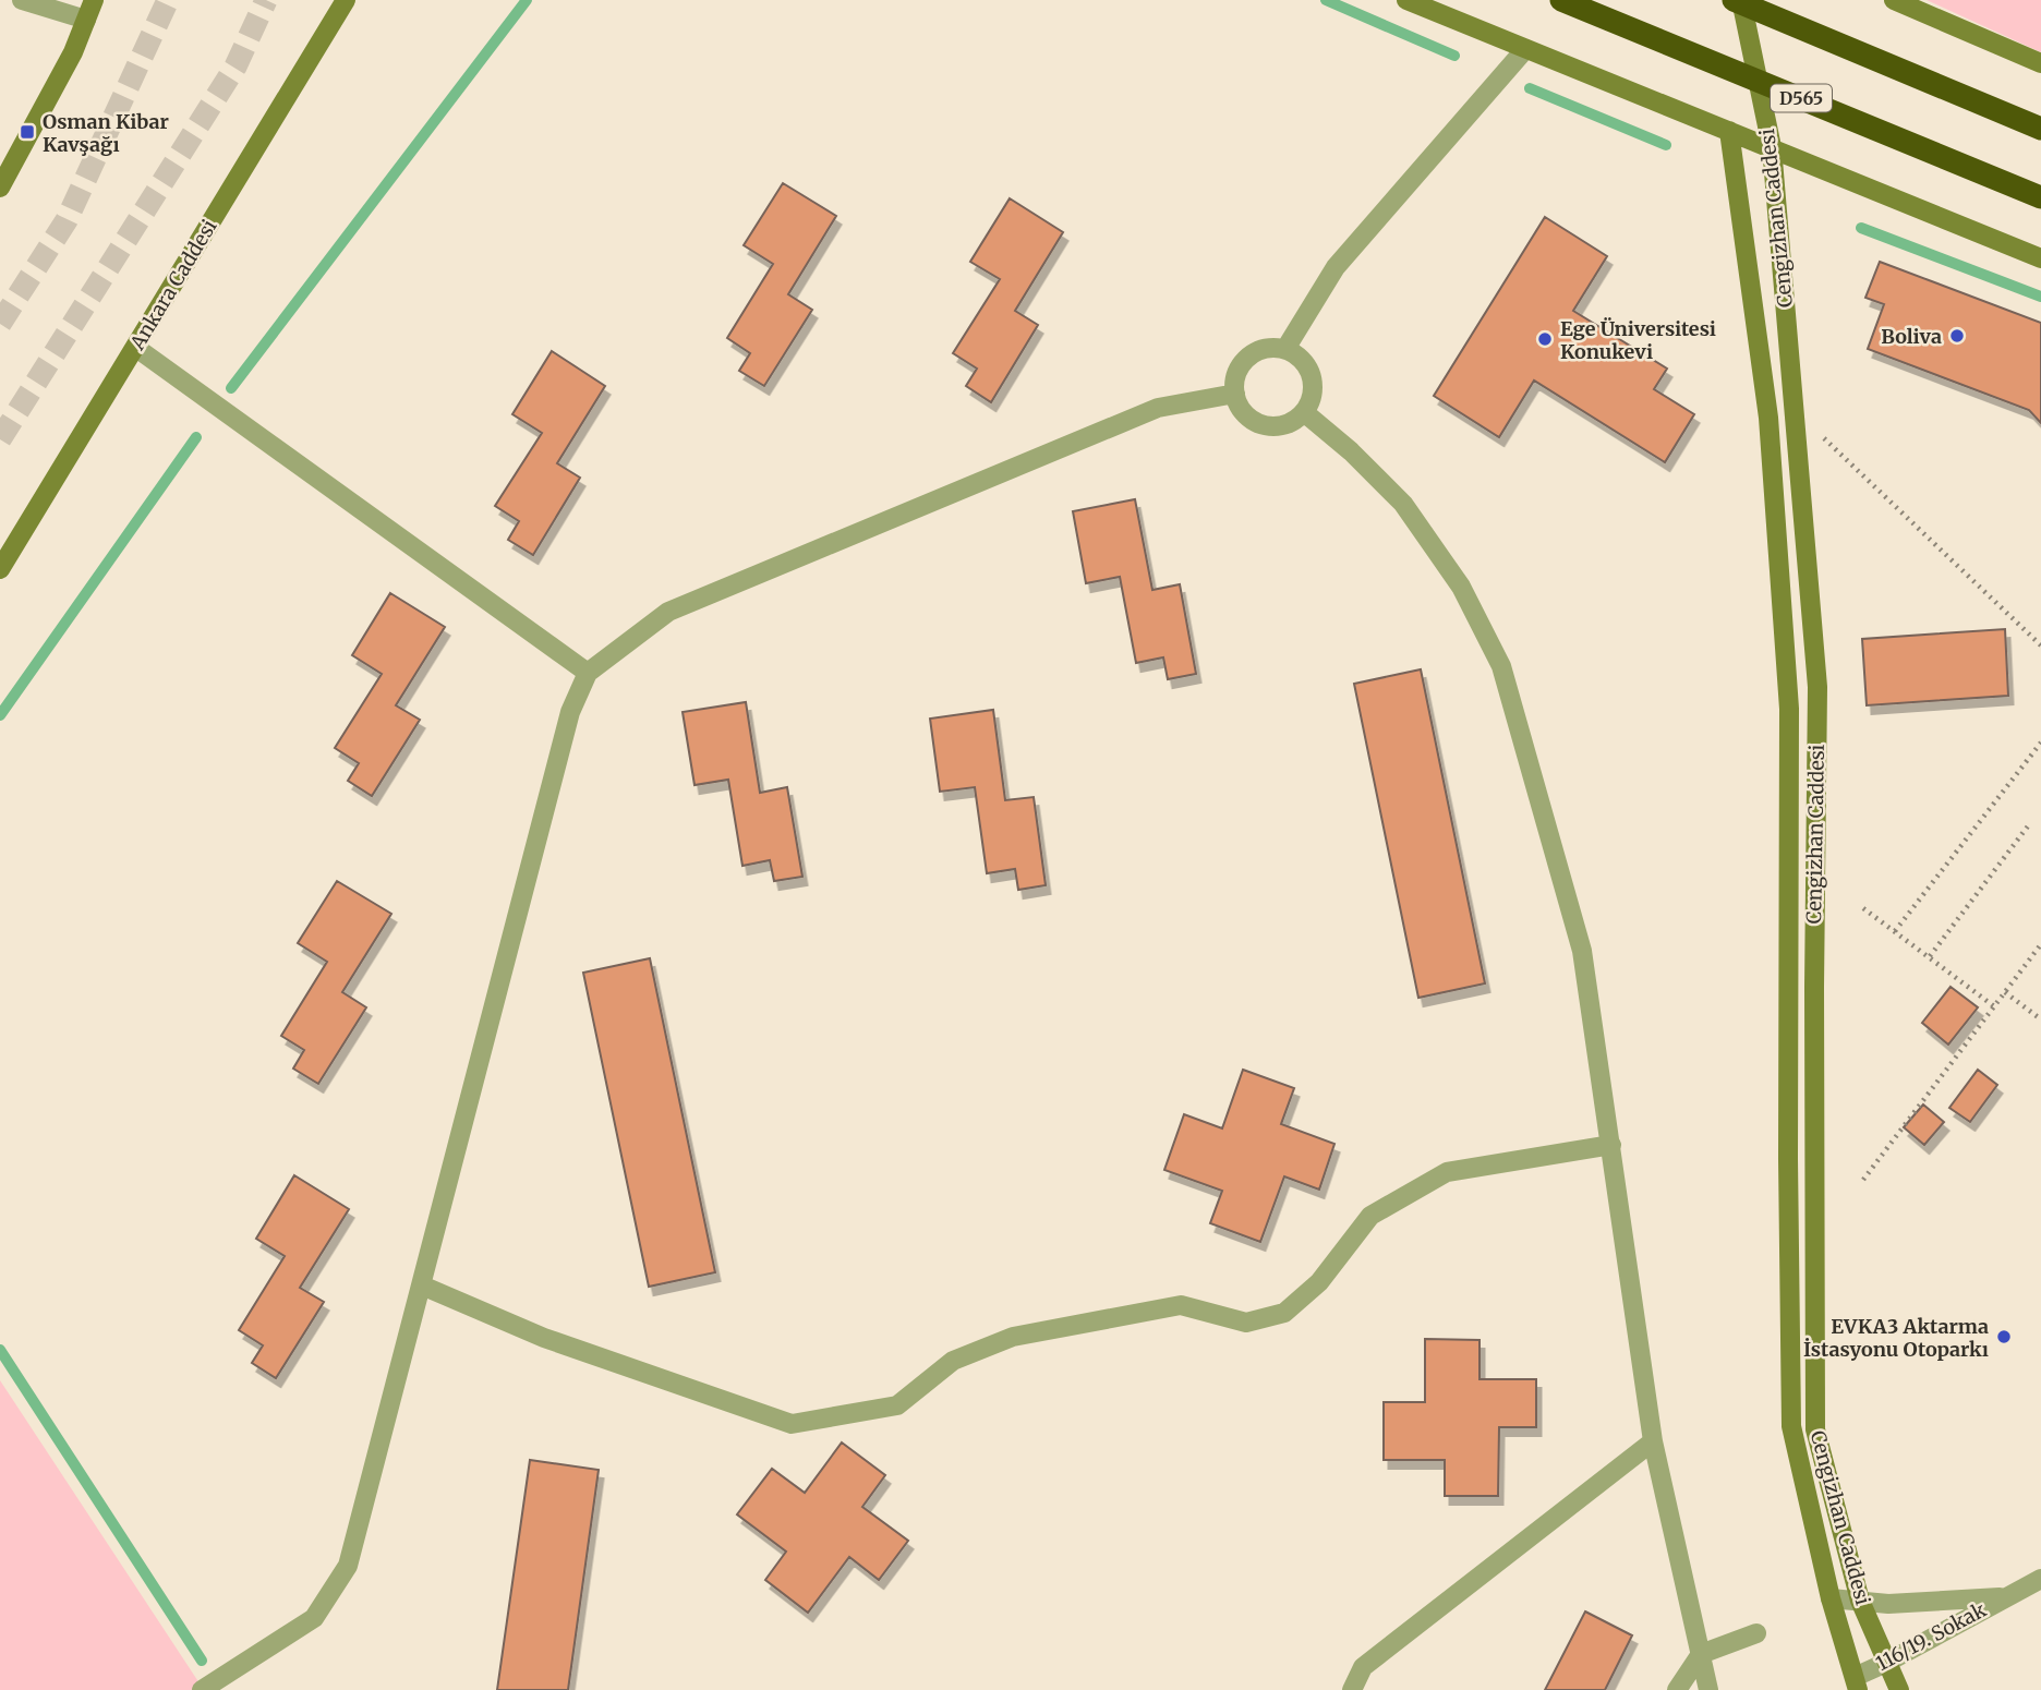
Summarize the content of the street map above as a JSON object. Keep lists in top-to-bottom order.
{
  "streets": {
    "highway": ["D565"],
    "main road": ["Cengizhan Caddesi", "Ankara Caddesi"],
    "street": ["116/19. Sokak"]
  },
  "crossings": [
    ["Cengizhan Caddesi", "116/19. Sokak"]
  ],
  "places": {
    "transit": ["Osman Kibar Kavşağı"],
    "other": ["Boliva", "Ege Üniversitesi Konukevi", "EVKA3 Aktarma İstasyonu Otoparkı"]
  }
}
